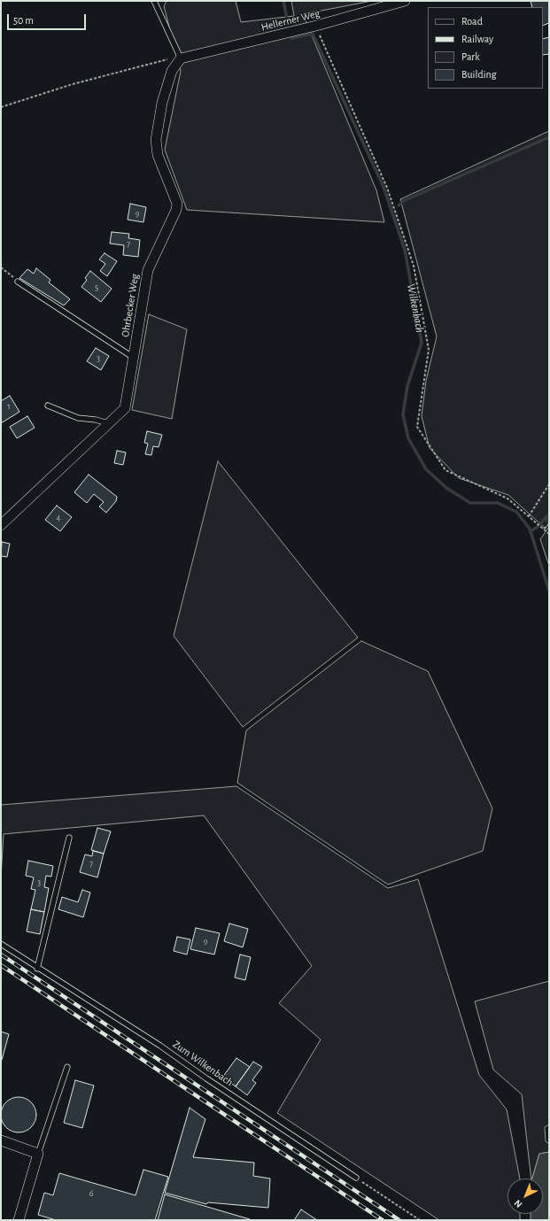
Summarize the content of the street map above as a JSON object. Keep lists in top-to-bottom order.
{
  "streets": {
    "street": ["Hellerner Weg", "Ohrbecker Weg"],
    "lane": ["Zum Wilkenbach"]
  },
  "crossings": [
    ["Hellerner Weg", "Ohrbecker Weg"]
  ],
  "water": ["Wilkenbach"],
  "house_numbers": [
    "9",
    "7",
    "5",
    "3",
    "1",
    "4",
    "7",
    "3",
    "9",
    "6"
  ],
  "legend": [
    "Road",
    "Railway",
    "Park",
    "Building"
  ],
  "scale_bar": "50 m",
  "north": "bottom left"
}
